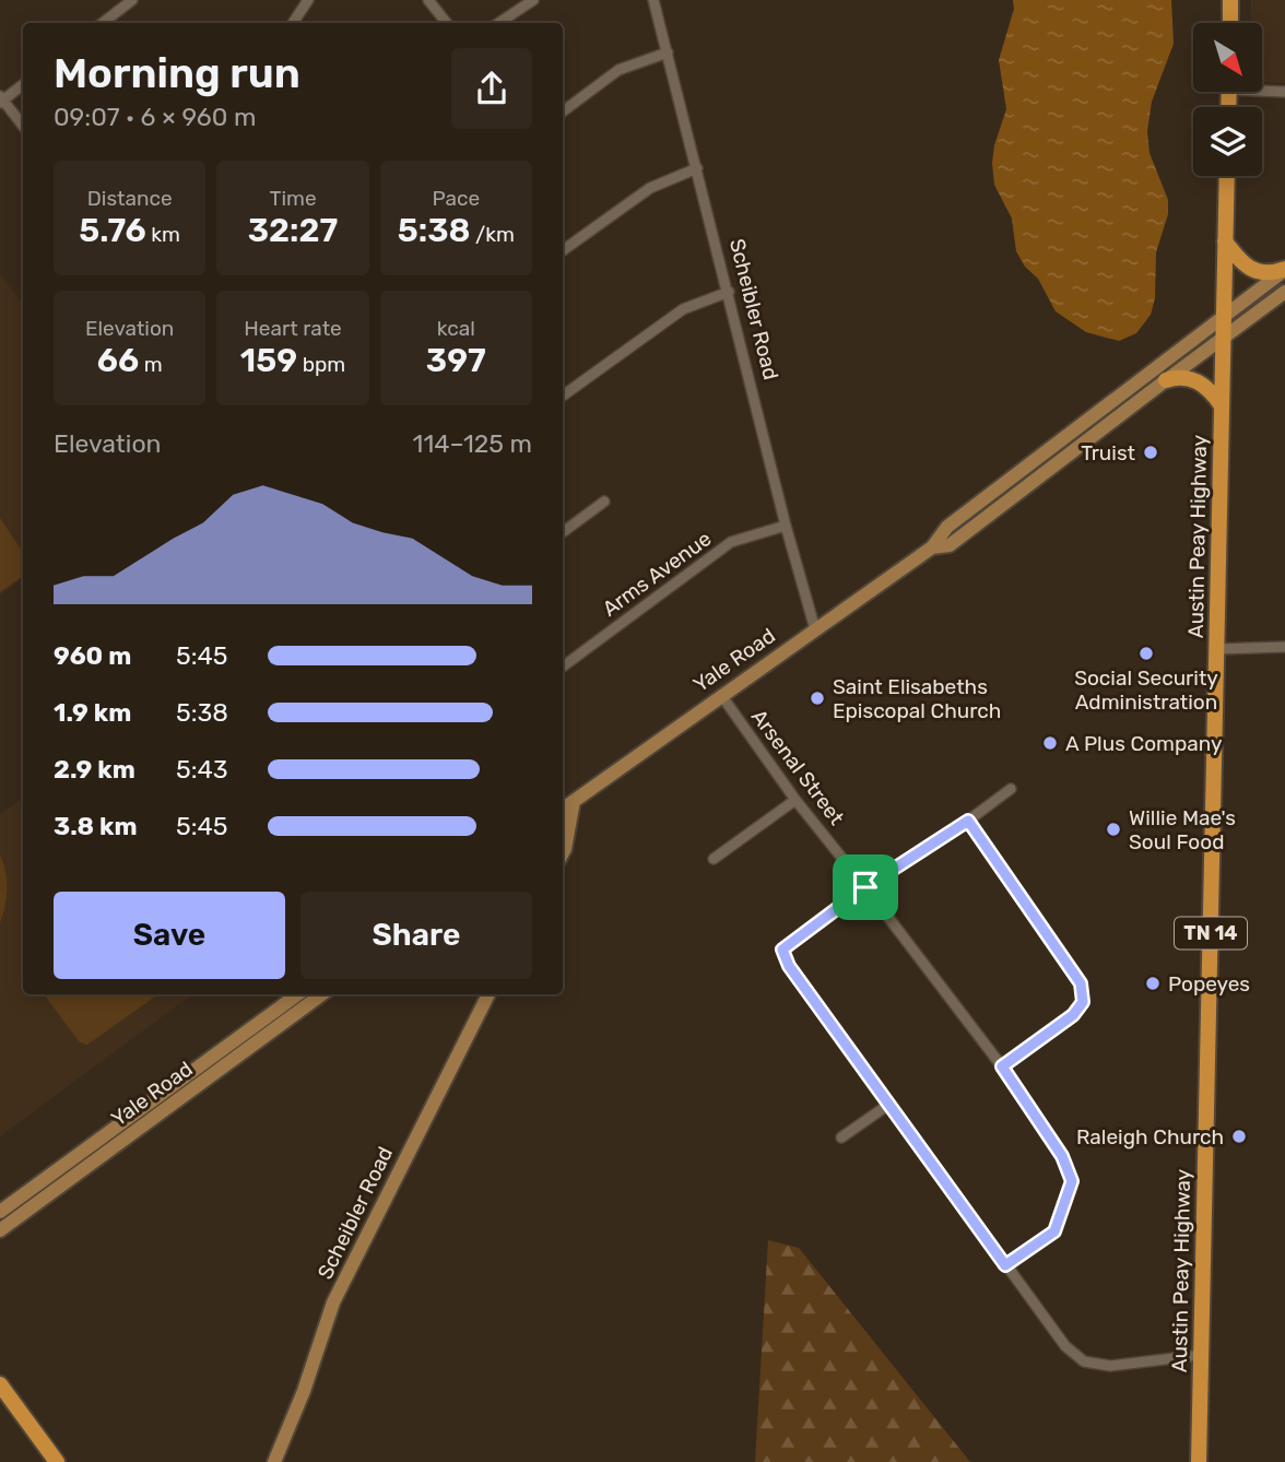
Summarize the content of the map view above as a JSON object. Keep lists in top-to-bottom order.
{
  "streets": {
    "main road": [
      "Scheibler Road",
      "Austin Peay Highway",
      "Yale Road",
      "TN 14"
    ],
    "street": ["Arms Avenue", "Arsenal Street"]
  },
  "crossings": [
    ["Scheibler Road", "Arms Avenue"],
    ["Scheibler Road", "Yale Road"],
    ["Austin Peay Highway", "Yale Road"],
    ["Yale Road", "Arsenal Street"]
  ],
  "places": [
    "Truist",
    "Social Security Administration",
    "Saint Elisabeths Episcopal Church",
    "A Plus Company",
    "Willie Mae's Soul Food",
    "Popeyes",
    "Raleigh Church"
  ],
  "north": "bottom right",
  "page": {
    "heading": ["Morning run", "09:07 · 6 × 960 m"],
    "stats": [
      ["Distance", "5.76 km"],
      ["Time", "32:27"],
      ["Pace", "5:38 /km"],
      ["Elevation", "66 m"],
      ["Heart rate", "159 bpm"],
      ["kcal", "397"]
    ],
    "chart": ["Elevation", "114–125 m"],
    "list": [
      {
        "name": "960 m",
        "note": "5:45"
      },
      {
        "name": "1.9 km",
        "note": "5:38"
      },
      {
        "name": "2.9 km",
        "note": "5:43"
      },
      {
        "name": "3.8 km",
        "note": "5:45"
      }
    ],
    "buttons": ["Save", "Share"]
  }
}
